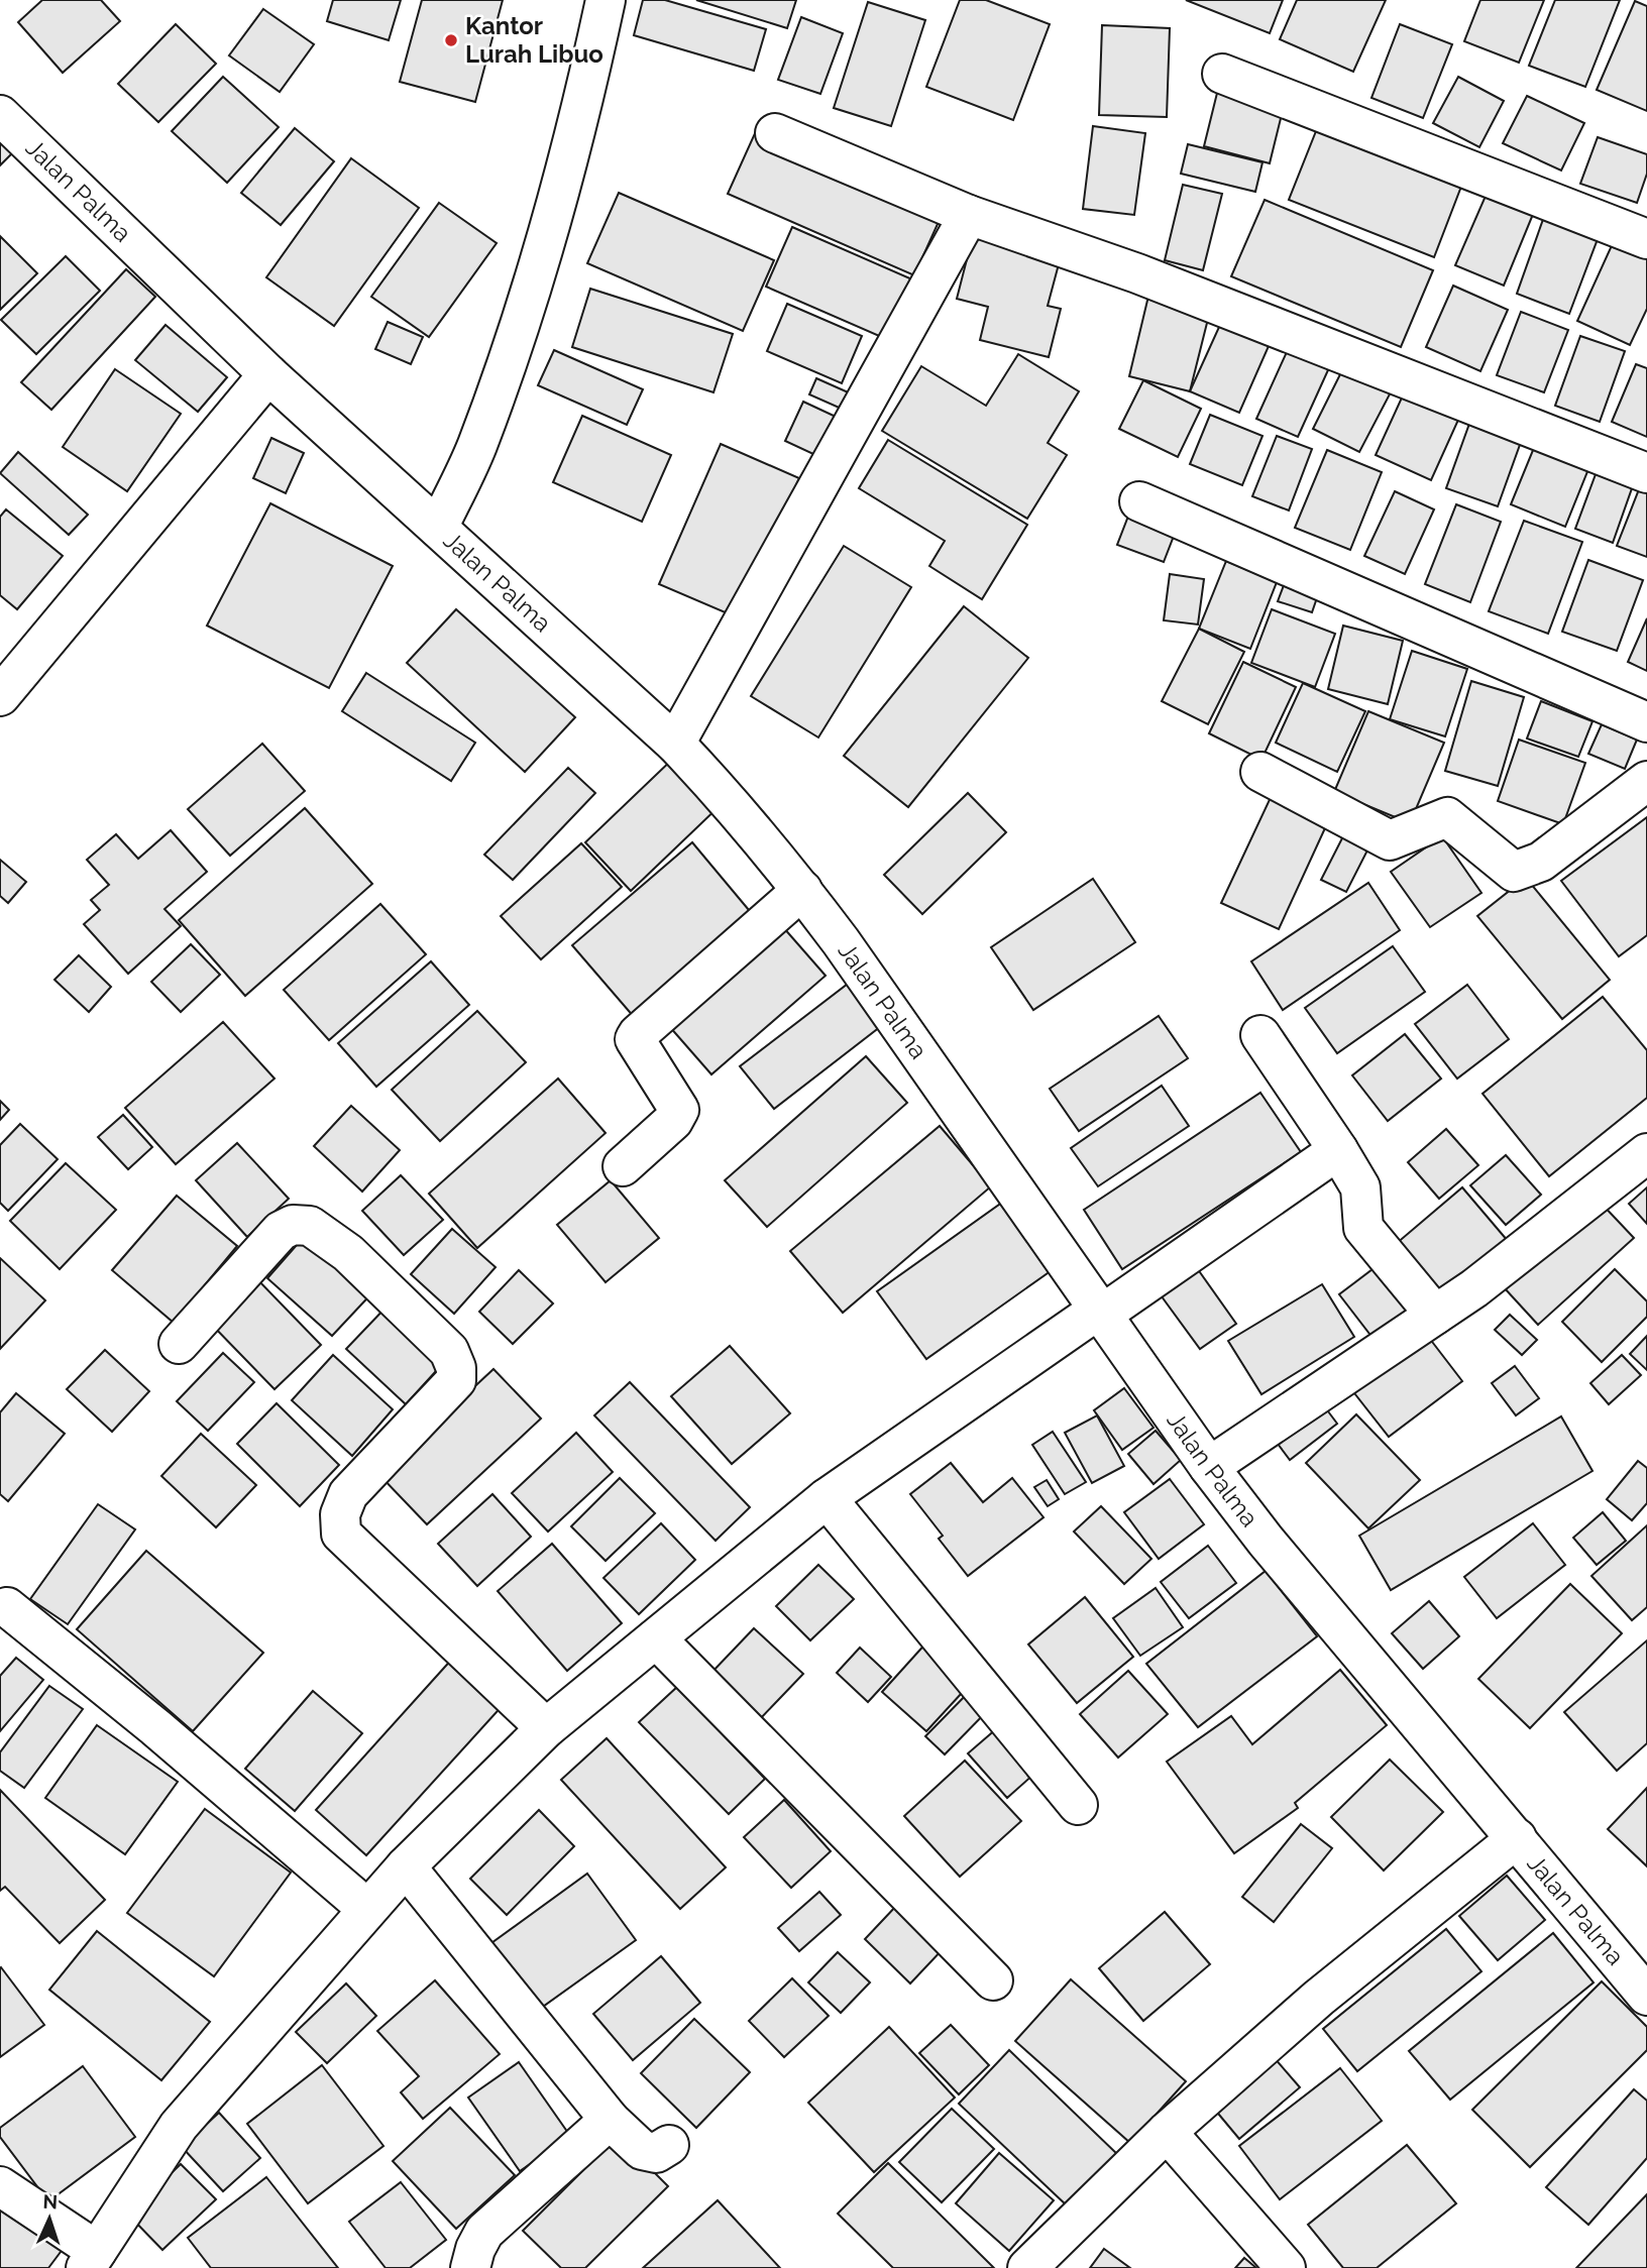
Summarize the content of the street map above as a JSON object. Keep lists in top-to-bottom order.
{
  "streets": {
    "street": ["Jalan Palma"]
  },
  "places": ["Kantor Lurah Libuo"],
  "north": "top"
}
